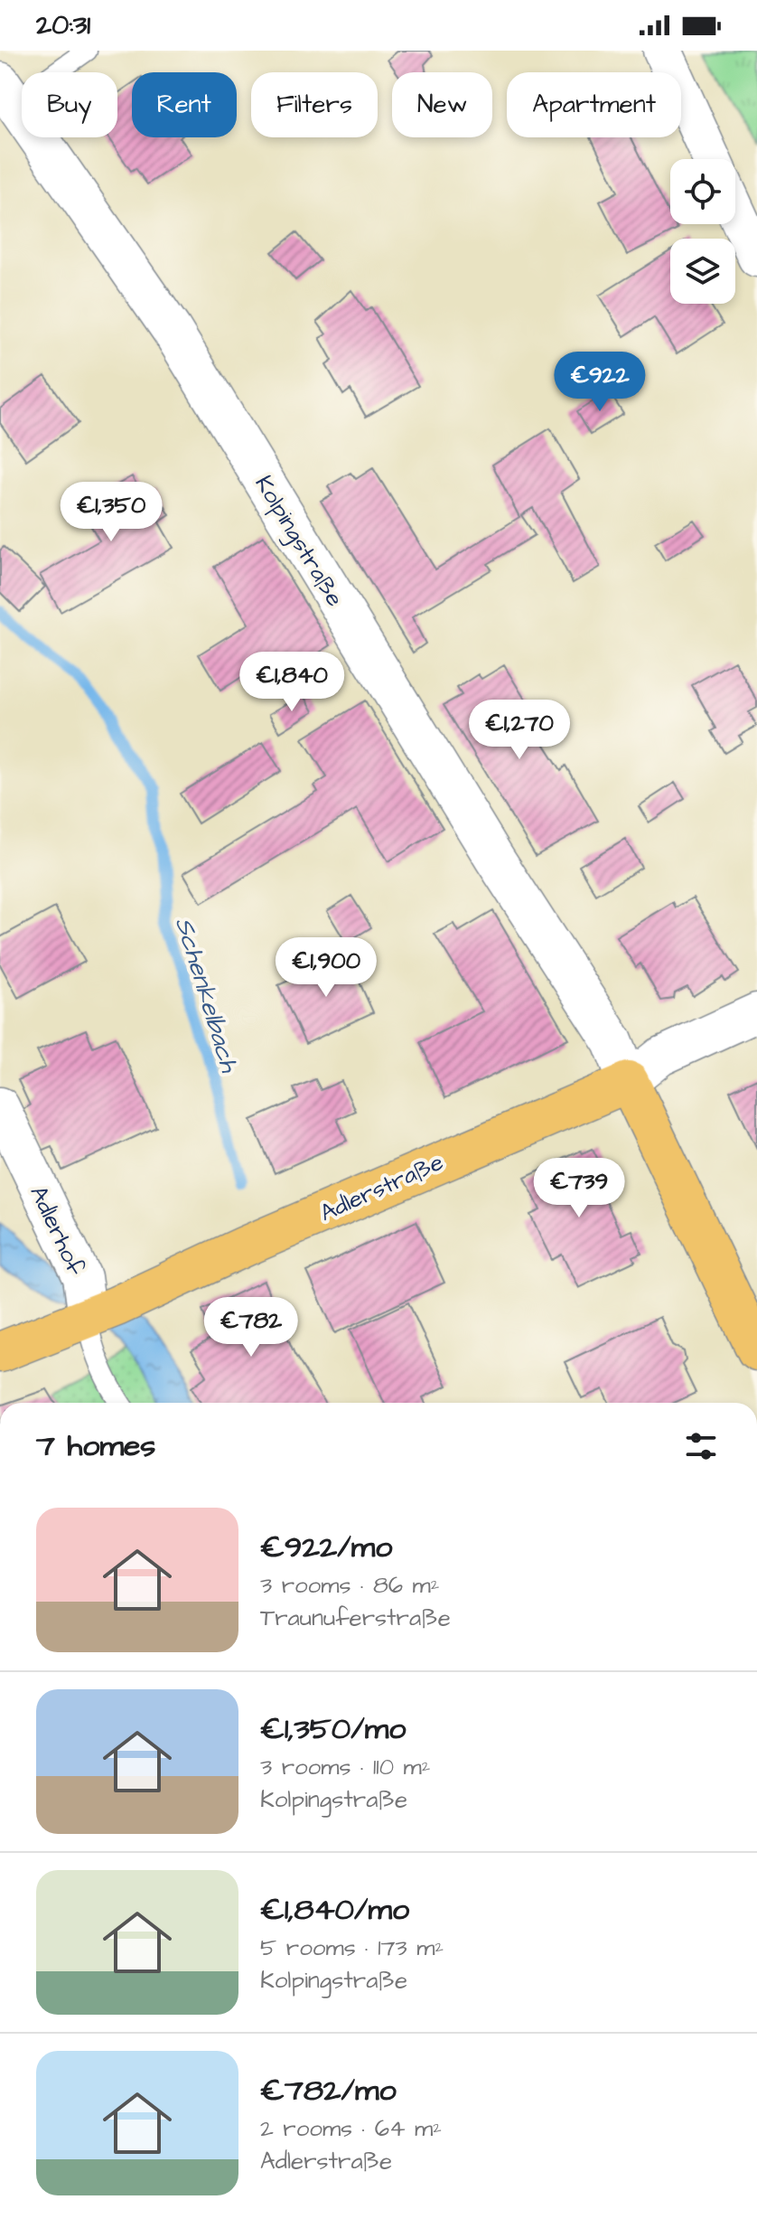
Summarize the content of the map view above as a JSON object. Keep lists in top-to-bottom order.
{
  "streets": {
    "main road": ["Adlerstraße"],
    "street": ["Kolpingstraße", "Adlerhof"]
  },
  "crossings": [
    ["Kolpingstraße", "Adlerstraße"],
    ["Adlerstraße", "Adlerhof"]
  ],
  "water": ["Schenkelbach"],
  "page": {
    "status": "20:31",
    "chip": [
      "Buy",
      "Rent",
      "Filters",
      "New",
      "Apartment"
    ],
    "price": [
      "€922",
      "€1,350",
      "€1,840",
      "€1,270",
      "€1,900",
      "€739",
      "€782"
    ],
    "heading": "7 homes",
    "list": [
      {
        "name": "€922/mo",
        "note": "3 rooms · 86 m² · Traunuferstraße"
      },
      {
        "name": "€1,350/mo",
        "note": "3 rooms · 110 m² · Kolpingstraße"
      },
      {
        "name": "€1,840/mo",
        "note": "5 rooms · 173 m² · Kolpingstraße"
      },
      {
        "name": "€782/mo",
        "note": "2 rooms · 64 m² · Adlerstraße"
      }
    ]
  }
}
